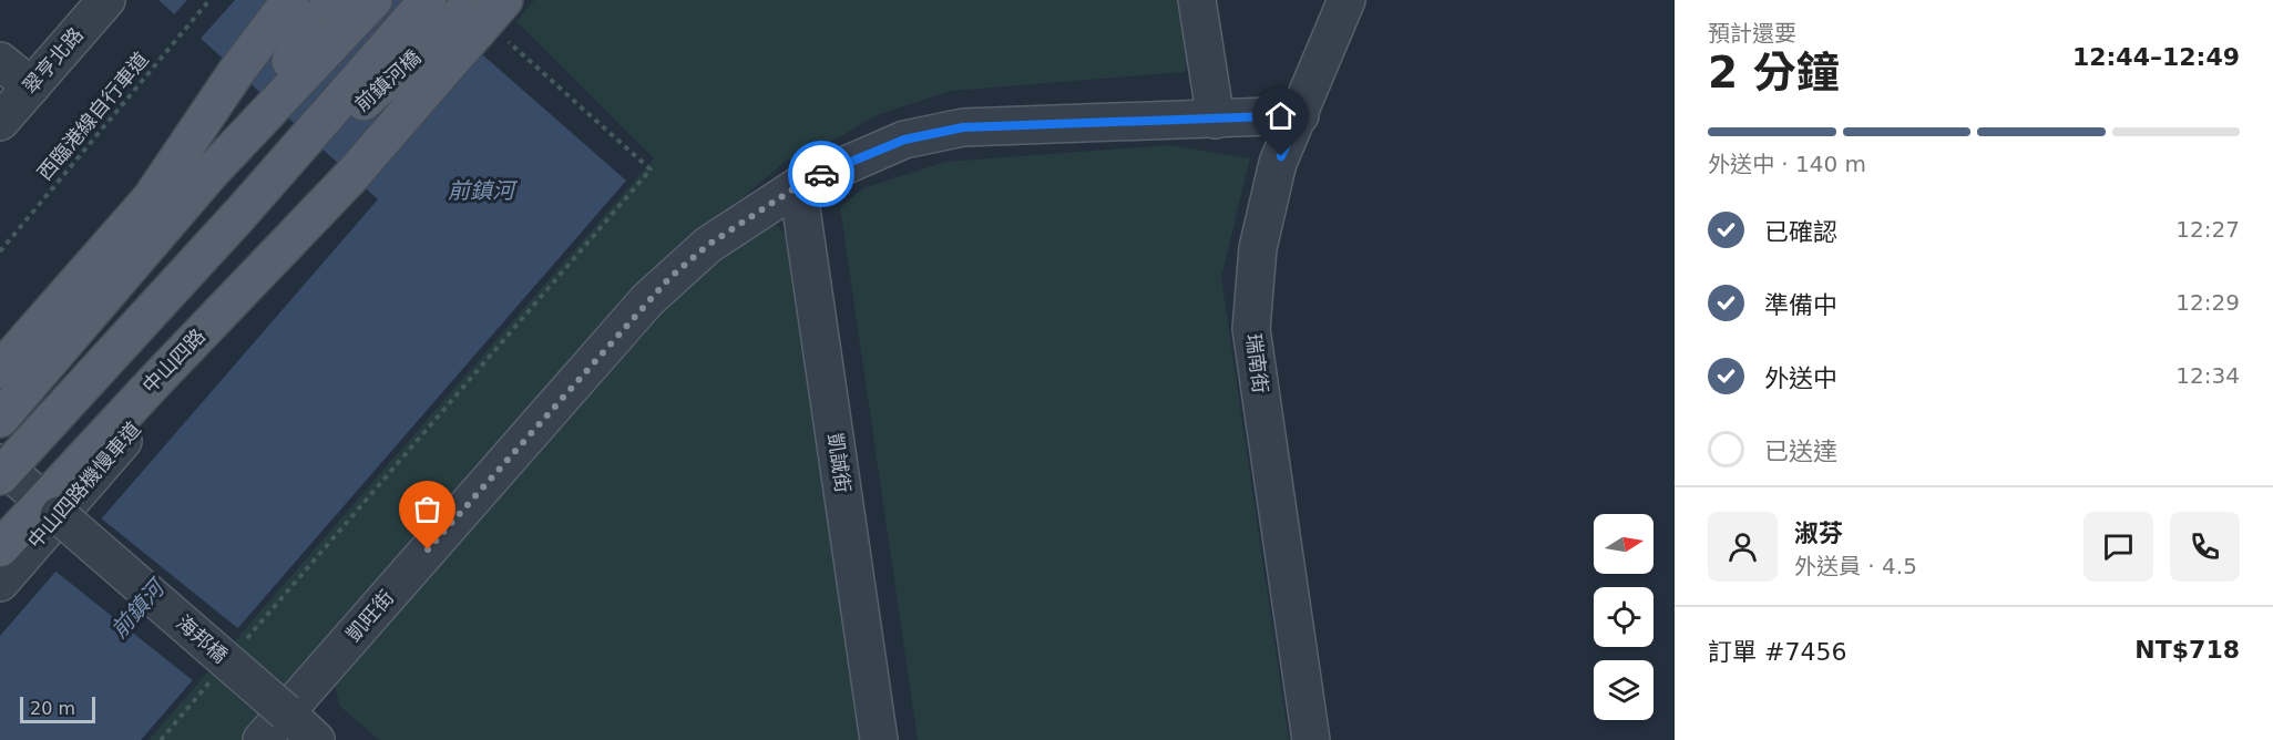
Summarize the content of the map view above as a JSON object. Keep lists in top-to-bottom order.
{
  "streets": {
    "main road": ["前鎮河橋"],
    "street": [
      "翠亨北路",
      "瑞南街",
      "凱誠街",
      "中山四路機慢車道",
      "凱旺街",
      "海邦橋"
    ],
    "path": ["西臨港線自行車道"]
  },
  "crossings": [
    ["前鎮河橋", "中山四路機慢車道"],
    ["瑞南街", "凱旺街"],
    ["凱誠街", "凱旺街"],
    ["中山四路機慢車道", "海邦橋"],
    ["凱旺街", "海邦橋"]
  ],
  "water": ["前鎮河"],
  "scale_bar": "20 m",
  "north": "right",
  "page": {
    "heading": ["2 分鐘", "預計還要", "12:44–12:49"],
    "panel": [
      "淑芬",
      "外送員 · 4.5",
      "訂單 #7456",
      "NT$718"
    ],
    "bar": "外送中 · 140 m",
    "list": [
      ["已確認", "12:27"],
      ["準備中", "12:29"],
      ["外送中", "12:34"],
      "已送達"
    ],
    "scale": "20 m"
  }
}
